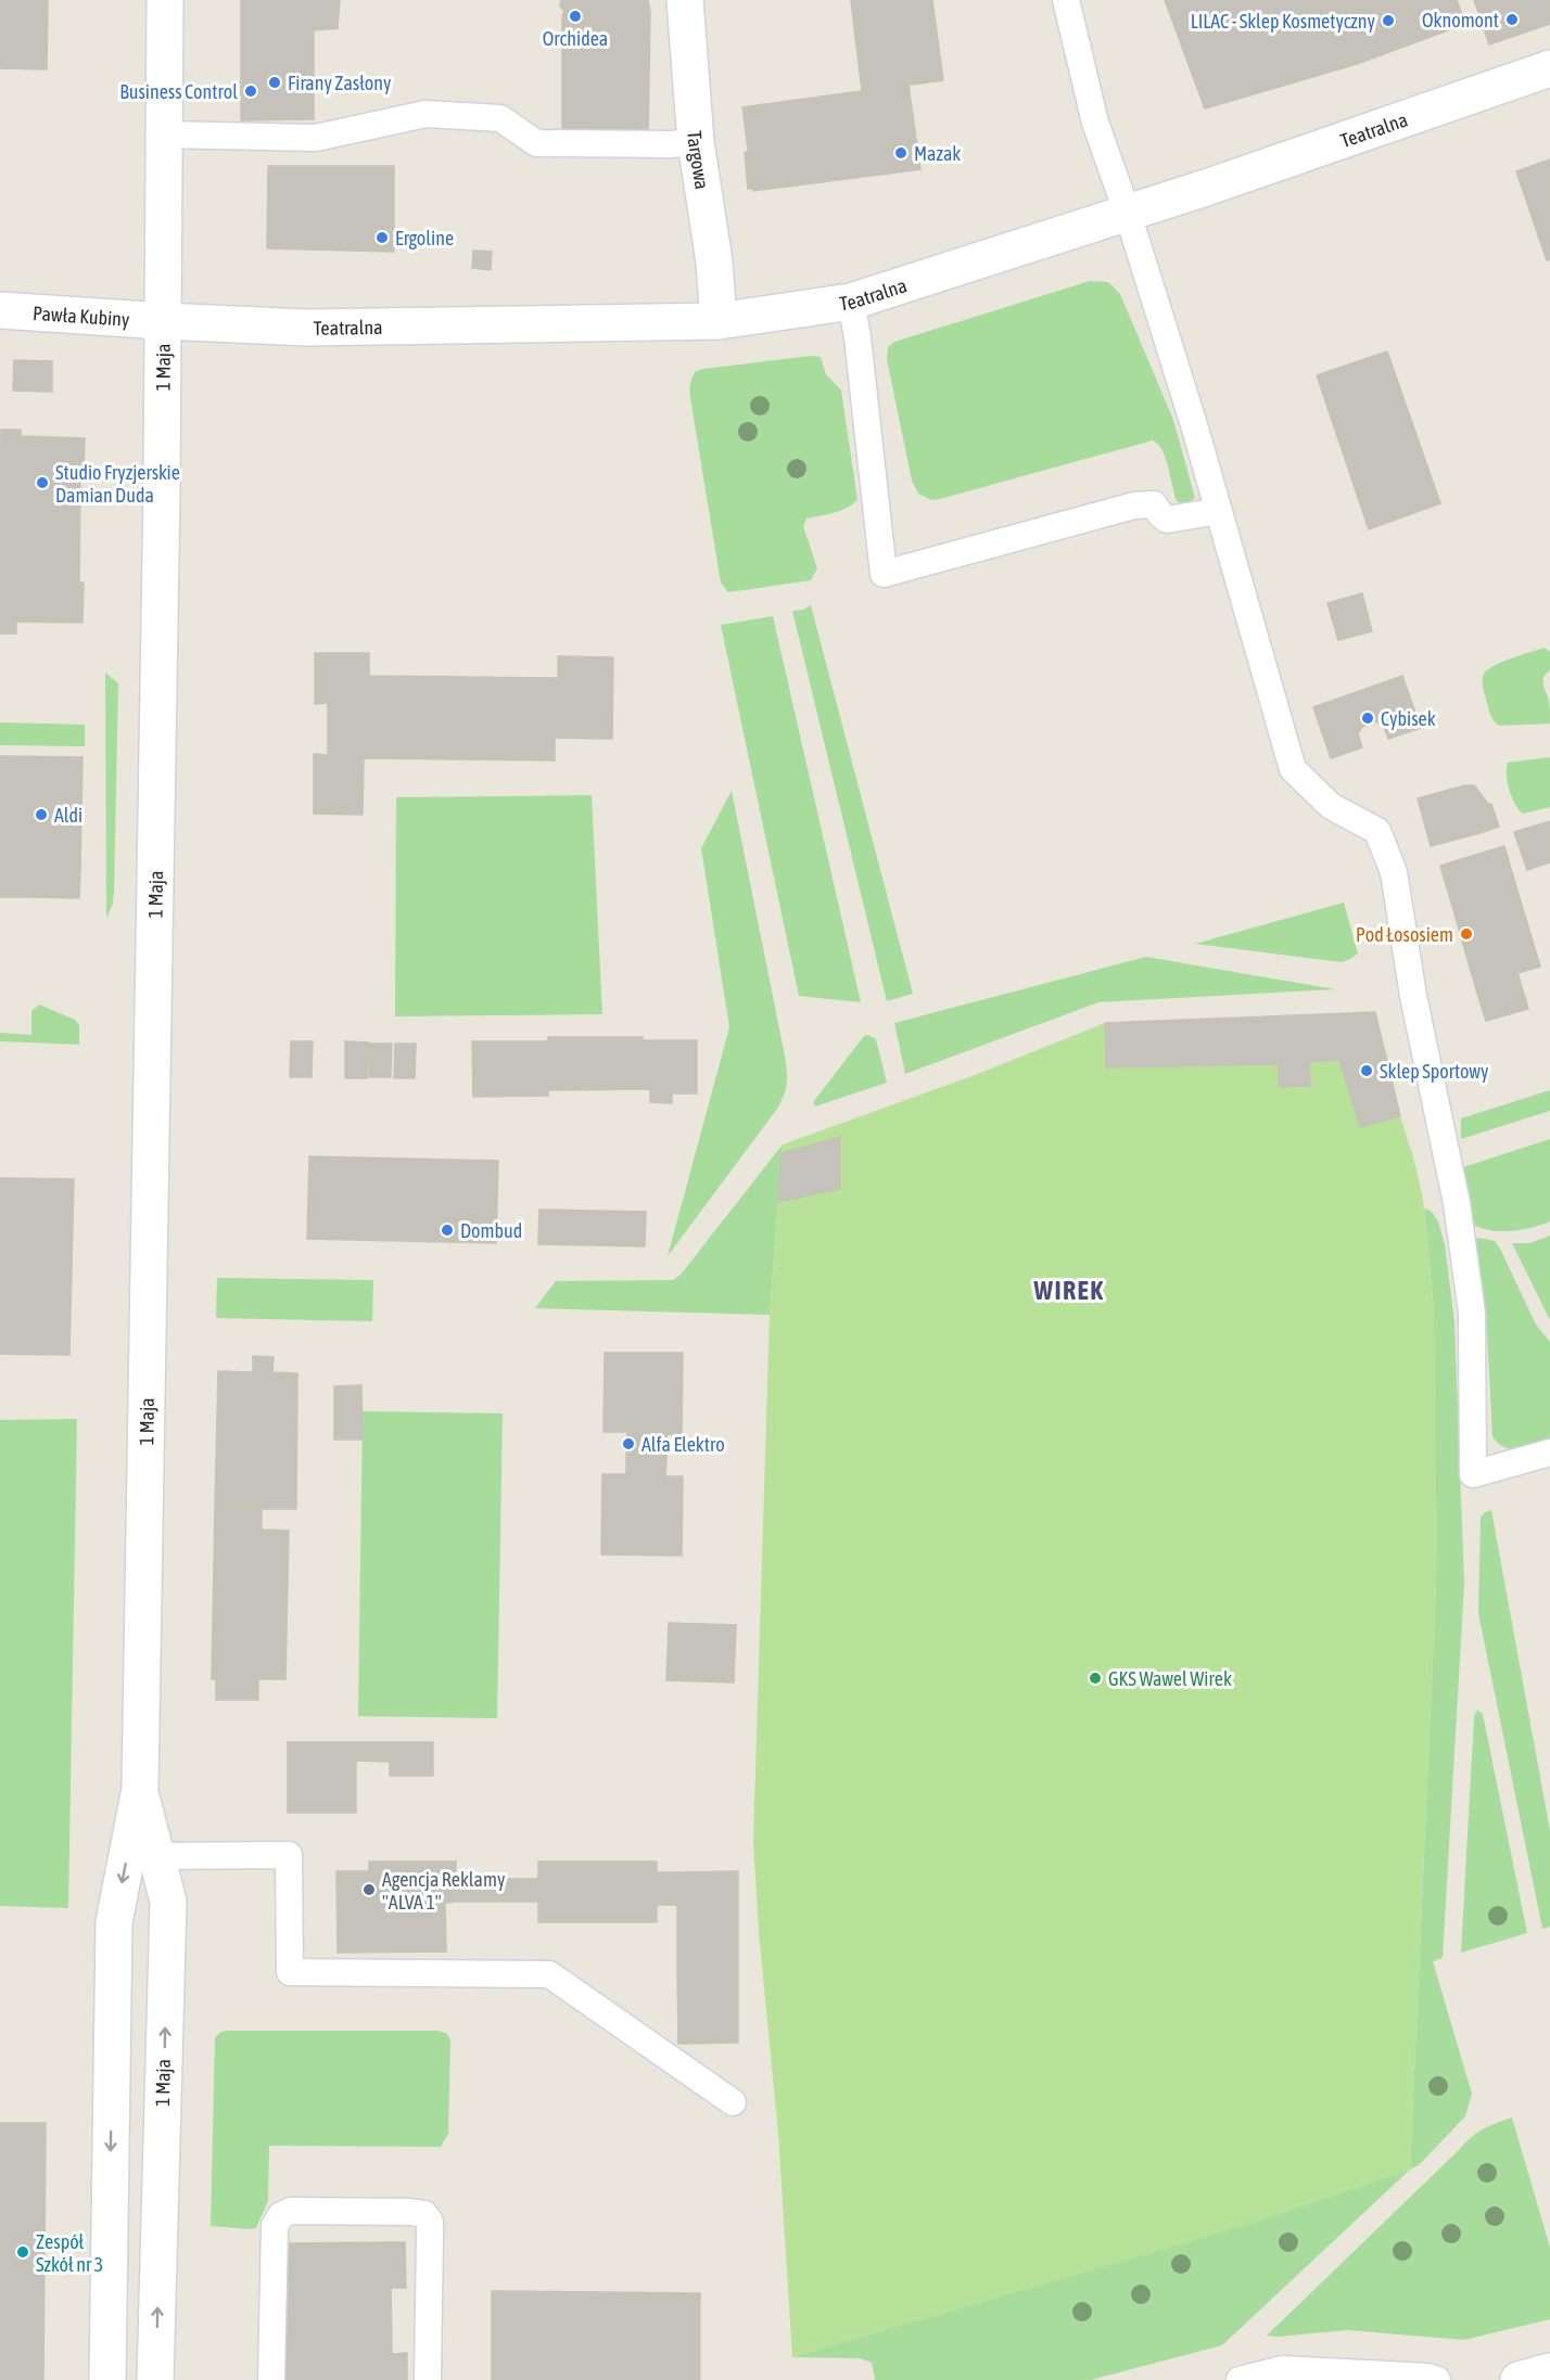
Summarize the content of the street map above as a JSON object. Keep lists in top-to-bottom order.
{
  "streets": {
    "street": [
      "Teatralna",
      "Targowa",
      "Pawła Kubiny",
      "1 Maja"
    ]
  },
  "crossings": [
    ["Teatralna", "Targowa"],
    ["Teatralna", "Pawła Kubiny"],
    ["Teatralna", "1 Maja"],
    ["Pawła Kubiny", "1 Maja"]
  ],
  "districts": ["WIREK"],
  "places": [
    "Orchidea",
    "Oknomont",
    "LILAC - Sklep Kosmetyczny",
    "Firany Zasłony",
    "Business Control",
    "Mazak",
    "Ergoline",
    "Studio Fryzjerskie Damian Duda",
    "Cybisek",
    "Aldi",
    "Pod Łososiem",
    "Sklep Sportowy",
    "Dombud",
    "Alfa Elektro",
    "GKS Wawel Wirek",
    "Agencja Reklamy \"ALVA 1\"",
    "Zespół Szkół nr 3"
  ]
}
